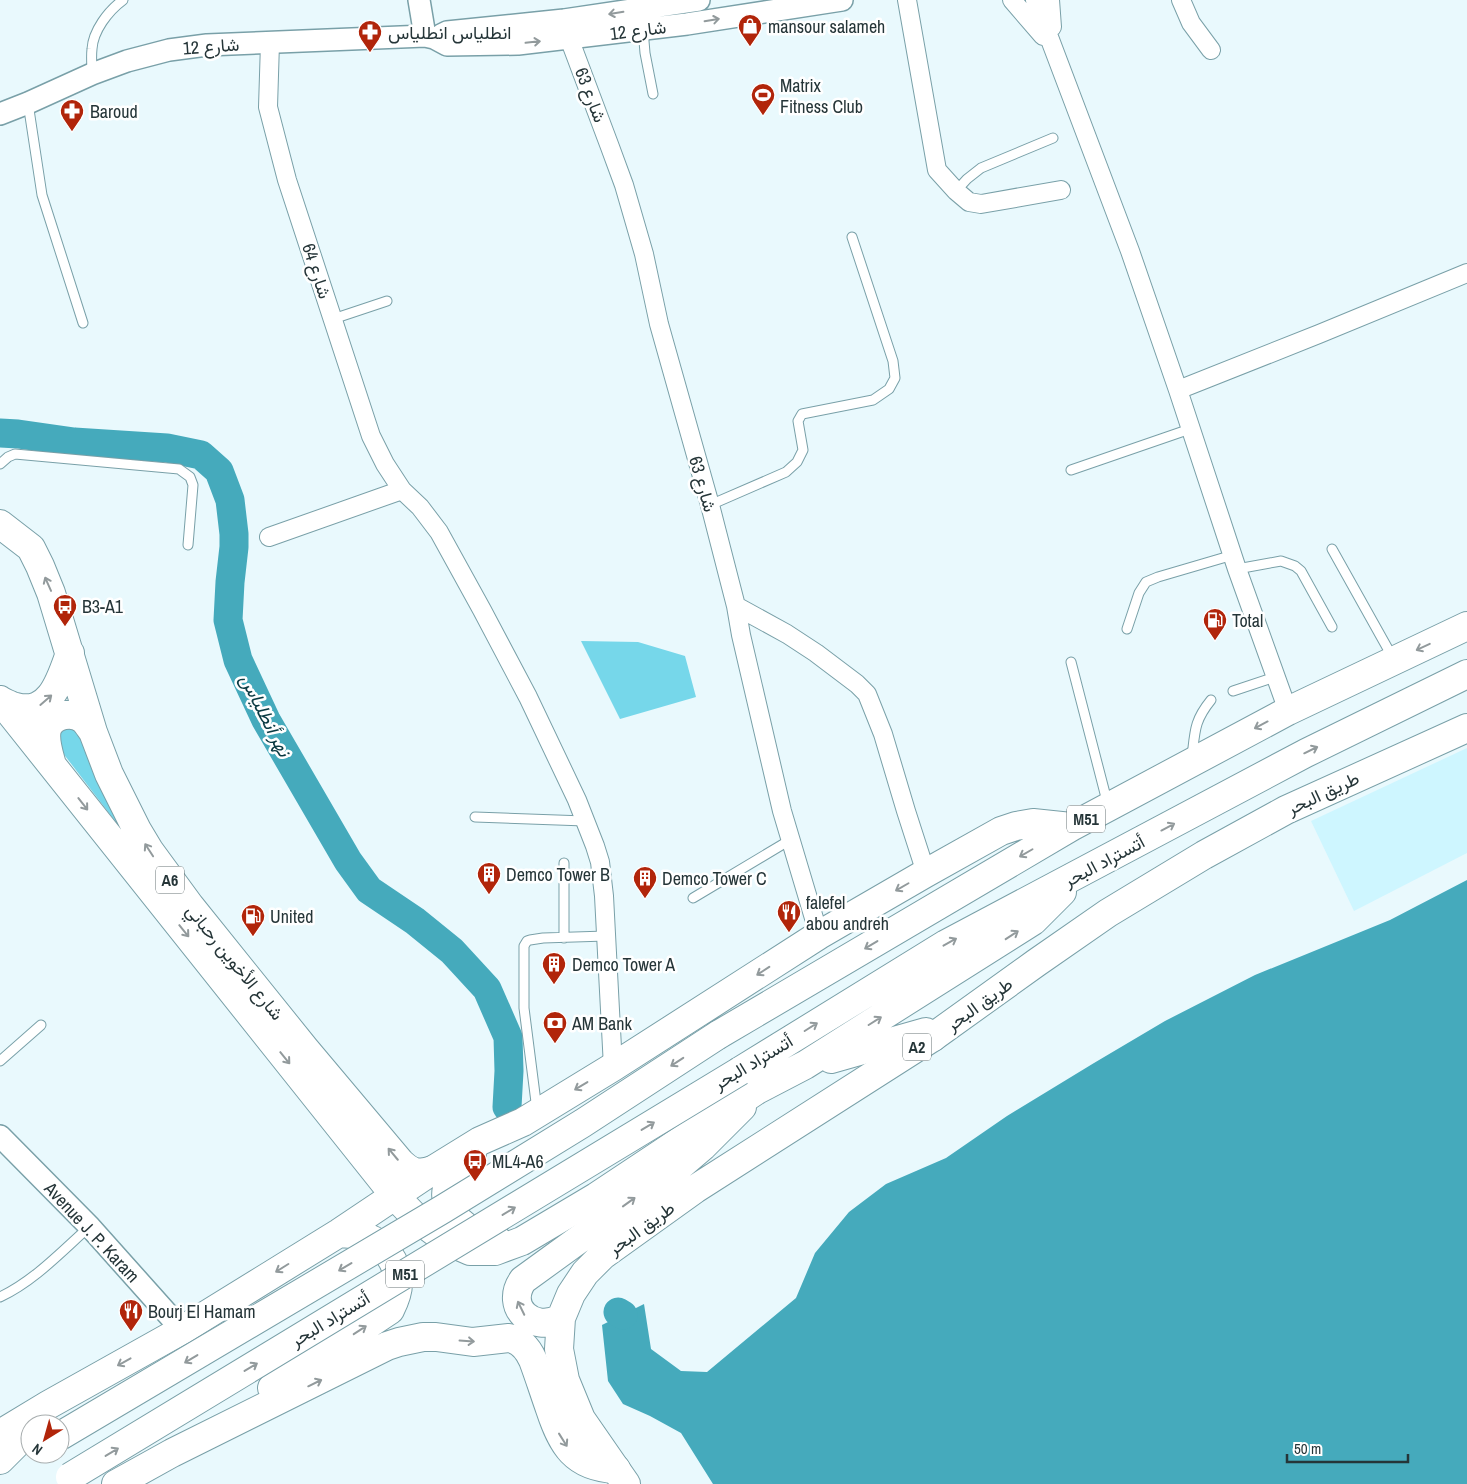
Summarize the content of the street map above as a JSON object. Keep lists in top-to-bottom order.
{
  "streets": {
    "highway": [
      "طريق البحر",
      "M51",
      "أتستراد البحر",
      "A6",
      "شارع الأخوين رحباني",
      "A2"
    ],
    "street": [
      "شارع 12",
      "شارع 63",
      "شارع 64",
      "Avenue J. P. Karam"
    ]
  },
  "crossings": [
    ["شارع 12", "شارع 63"],
    ["شارع 12", "شارع 64"]
  ],
  "water": ["نهر أنطلياس"],
  "places": {
    "shop": ["mansour salameh"],
    "pharmacy": ["انطلياس انطلياس", "Baroud"],
    "sports": ["Matrix Fitness Club"],
    "bus stop": ["B3-A1", "ML4-A6"],
    "fuel station": ["Total", "United"],
    "building": ["Demco Tower B", "Demco Tower C", "Demco Tower A"],
    "restaurant": ["falefel abou andreh", "Bourj El Hamam"],
    "bank": ["AM Bank"]
  },
  "scale_bar": "50 m",
  "north": "bottom left"
}
